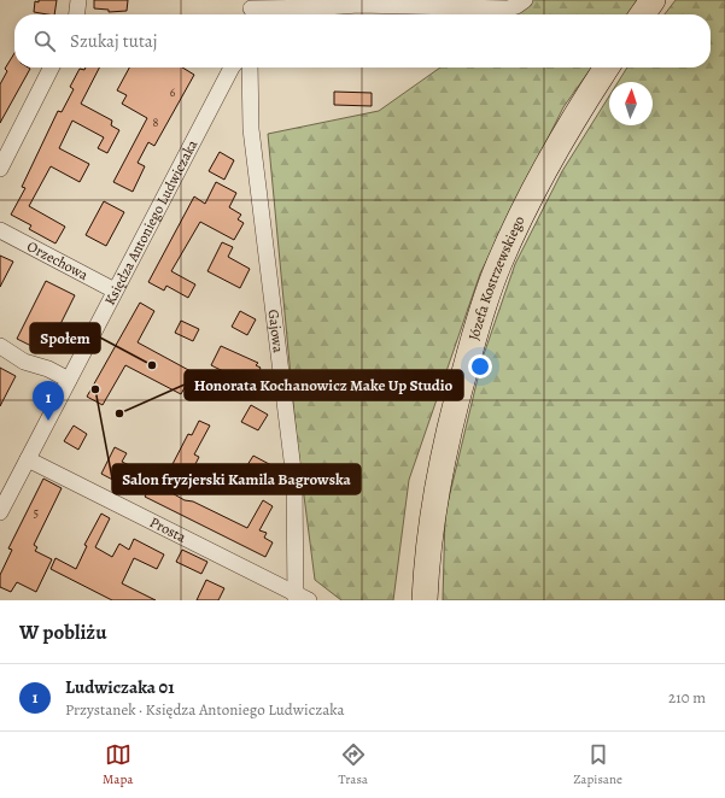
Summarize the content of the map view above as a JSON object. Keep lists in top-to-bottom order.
{
  "streets": {
    "main road": ["Józefa Kostrzewskiego"],
    "street": [
      "Księdza Antoniego Ludwiczaka",
      "Orzechowa",
      "Gajowa",
      "Prosta"
    ]
  },
  "crossings": [
    ["Księdza Antoniego Ludwiczaka", "Orzechowa"],
    ["Księdza Antoniego Ludwiczaka", "Prosta"],
    ["Gajowa", "Prosta"]
  ],
  "places": ["Społem", "Salon fryzjerski Kamila Bagrowska", "Honorata Kochanowicz Make Up Studio"],
  "house_numbers": ["6", "8", "5"],
  "north": "top",
  "page": {
    "search": "Szukaj tutaj",
    "pins": "1",
    "heading": "W pobliżu",
    "list": [
      {
        "mark": "1",
        "name": "Ludwiczaka 01",
        "note": "Przystanek · Księdza Antoniego Ludwiczaka",
        "value": "210 m"
      }
    ],
    "nav": ["Mapa", "Trasa", "Zapisane"]
  }
}
